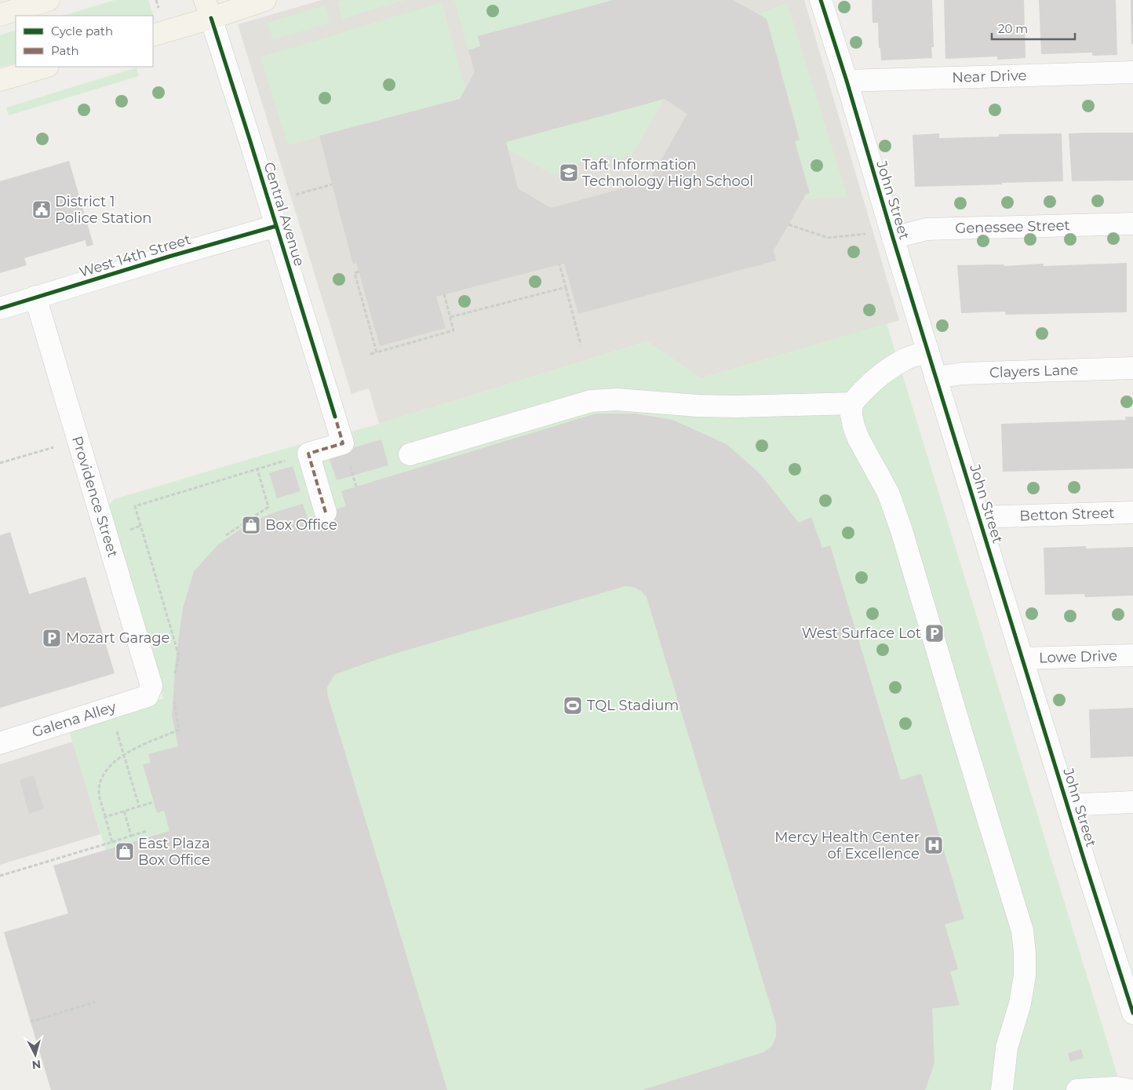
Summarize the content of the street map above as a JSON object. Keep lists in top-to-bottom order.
{
  "streets": {
    "street": [
      "Near Drive",
      "John Street",
      "Central Avenue",
      "Genessee Street",
      "West 14th Street",
      "Clayers Lane",
      "Providence Street",
      "Betton Street",
      "Lowe Drive",
      "Galena Alley"
    ]
  },
  "crossings": [
    ["Near Drive", "John Street"],
    ["John Street", "Genessee Street"],
    ["John Street", "Clayers Lane"],
    ["John Street", "Betton Street"],
    ["John Street", "Lowe Drive"],
    ["Central Avenue", "West 14th Street"],
    ["West 14th Street", "Providence Street"],
    ["Providence Street", "Galena Alley"]
  ],
  "places": {
    "school or university": ["Taft Information Technology High School"],
    "public building": ["District 1 Police Station"],
    "shop": ["Box Office", "East Plaza Box Office"],
    "parking": ["West Surface Lot", "Mozart Garage"],
    "sports": ["TQL Stadium"],
    "hospital": ["Mercy Health Center of Excellence"]
  },
  "legend": ["Cycle path", "Path"],
  "scale_bar": "20 m",
  "north": "bottom"
}
